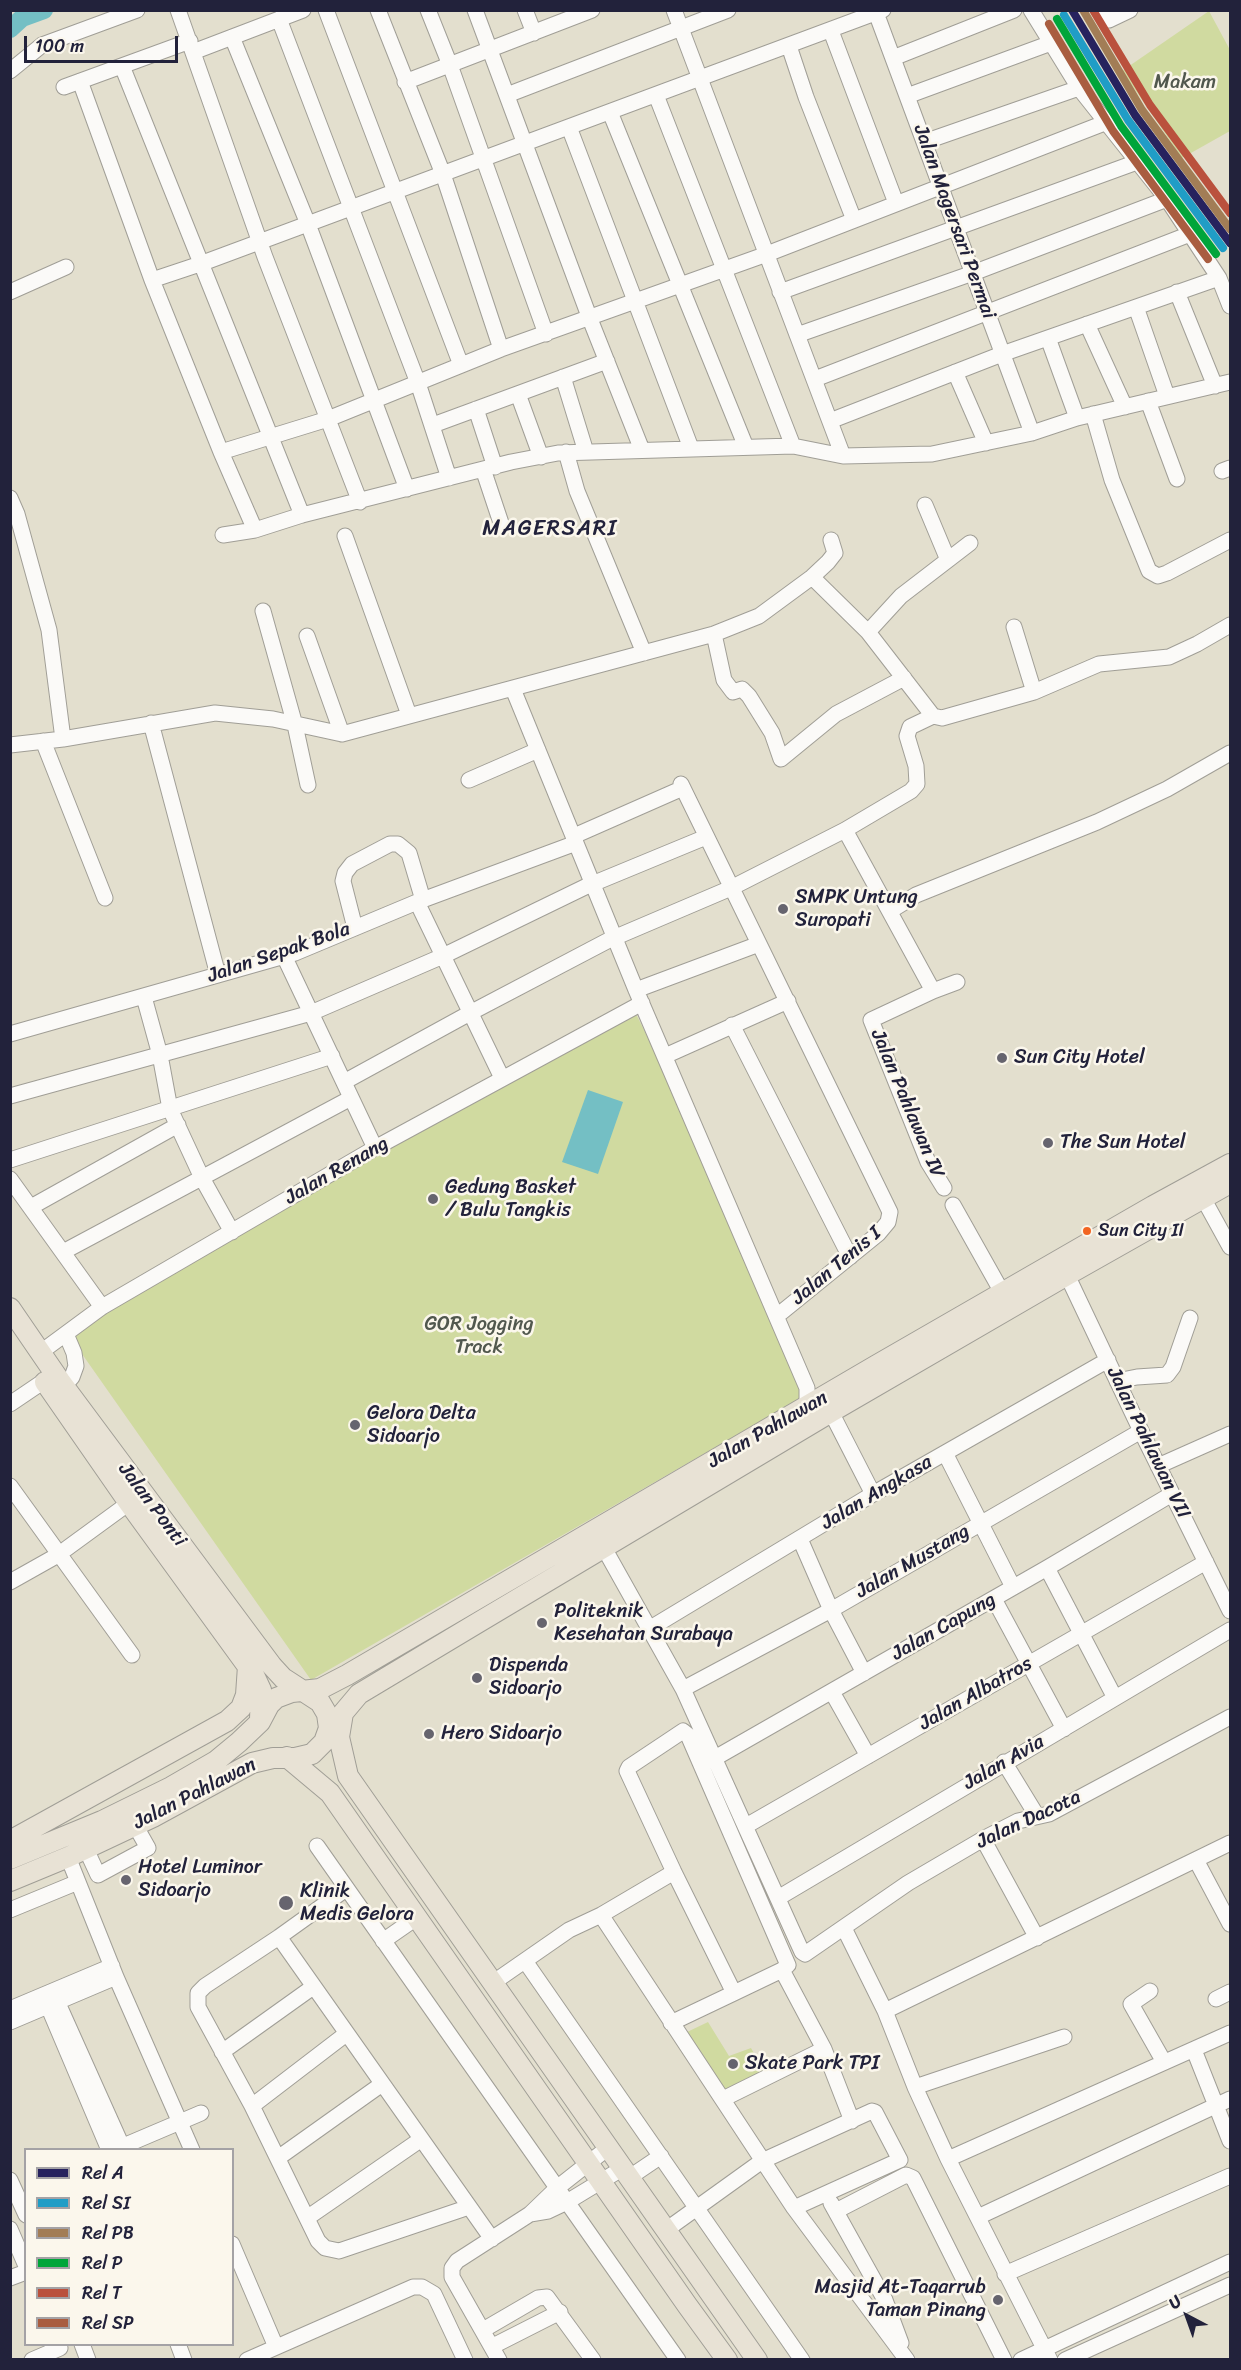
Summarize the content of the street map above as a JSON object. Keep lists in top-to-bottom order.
{
  "streets": {
    "main road": ["Jalan Pahlawan", "Jalan Ponti"],
    "street": [
      "Jalan Magersari Permai",
      "Jalan Sepak Bola",
      "Jalan Pahlawan IV",
      "Jalan Renang",
      "Jalan Tenis I",
      "Jalan Pahlawan VII",
      "Jalan Angkasa",
      "Jalan Mustang",
      "Jalan Capung",
      "Jalan Albatros",
      "Jalan Avia",
      "Jalan Dacota"
    ]
  },
  "crossings": [
    ["Jalan Renang", "Jalan Ponti"],
    ["Jalan Pahlawan", "Jalan Pahlawan VII"],
    ["Jalan Pahlawan", "Jalan Ponti"],
    ["Jalan Pahlawan VII", "Jalan Angkasa"],
    ["Jalan Pahlawan VII", "Jalan Mustang"],
    ["Jalan Pahlawan VII", "Jalan Capung"],
    ["Jalan Pahlawan VII", "Jalan Albatros"],
    ["Jalan Avia", "Jalan Dacota"]
  ],
  "districts": ["MAGERSARI"],
  "parks": ["Makam", "GOR Jogging Track"],
  "places": [
    "SMPK Untung Suropati",
    "Sun City Hotel",
    "The Sun Hotel",
    "Gedung Basket / Bulu Tangkis",
    "Sun City II",
    "Gelora Delta Sidoarjo",
    "Politeknik Kesehatan Surabaya",
    "Dispenda Sidoarjo",
    "Hero Sidoarjo",
    "Hotel Luminor Sidoarjo",
    "Klinik Medis Gelora",
    "Skate Park TPI",
    "Masjid At-Taqarrub Taman Pinang"
  ],
  "lines": [
    "rail line A",
    "rail line PB",
    "rail line T",
    "rail line SI",
    "rail line P",
    "rail line SP"
  ],
  "legend": [
    "Rel A",
    "Rel SI",
    "Rel PB",
    "Rel P",
    "Rel T",
    "Rel SP"
  ],
  "scale_bar": "100 m",
  "north": "top left"
}
